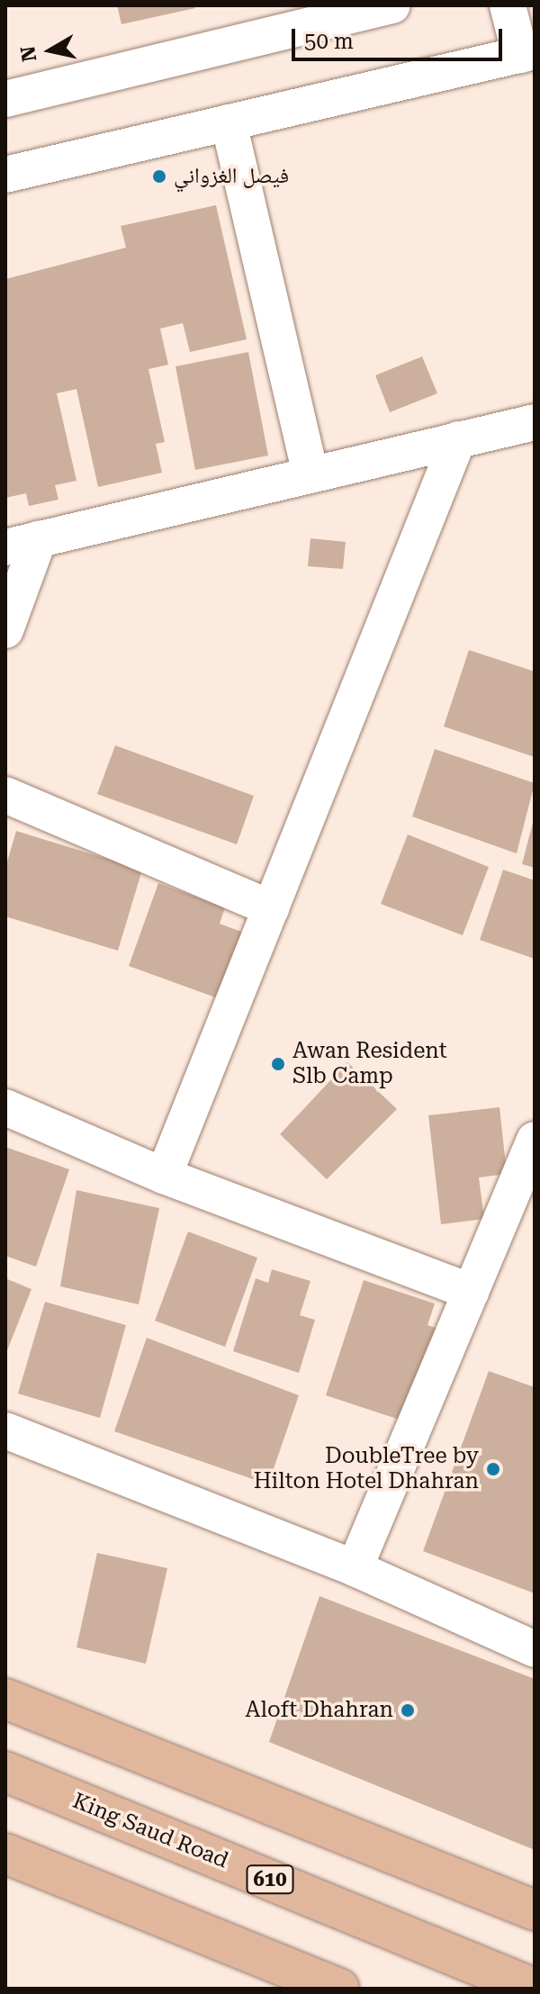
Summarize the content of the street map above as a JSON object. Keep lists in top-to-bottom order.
{
  "streets": {
    "main road": ["King Saud Road", "610"]
  },
  "places": [
    "فيصل الغزواني",
    "Awan Resident Slb Camp",
    "DoubleTree by Hilton Hotel Dhahran",
    "Aloft Dhahran"
  ],
  "scale_bar": "50 m",
  "north": "left"
}
